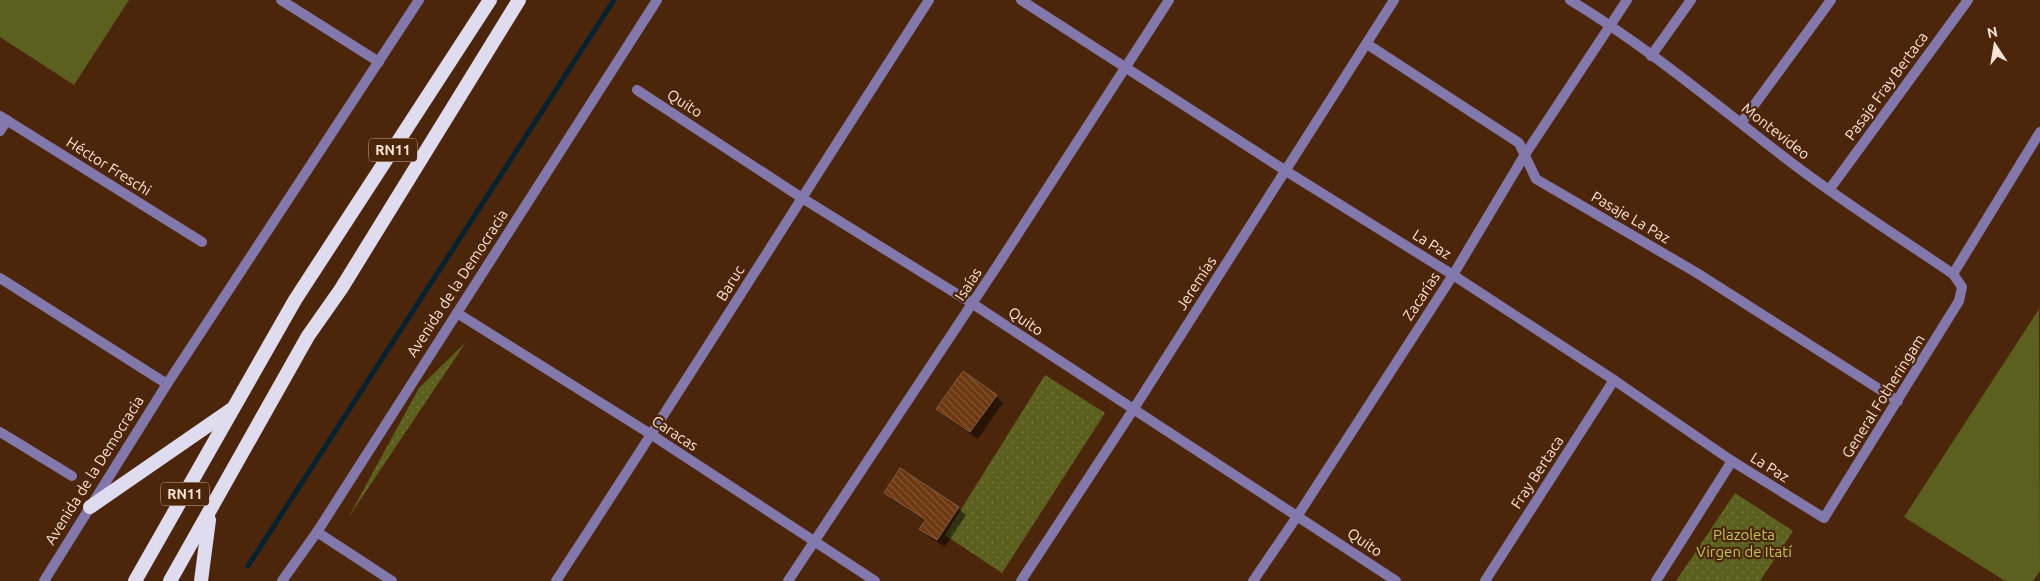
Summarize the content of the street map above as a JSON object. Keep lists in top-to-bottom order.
{
  "streets": {
    "highway": ["RN11"],
    "street": [
      "Pasaje Fray Bertaca",
      "Quito",
      "Montevideo",
      "Héctor Freschi",
      "Pasaje La Paz",
      "La Paz",
      "Avenida de la Democracia",
      "Baruc",
      "Jeremías",
      "Isaías",
      "Zacarías",
      "General Fotheringam",
      "Caracas",
      "Fray Bertaca"
    ]
  },
  "crossings": [
    ["Pasaje Fray Bertaca", "Montevideo"],
    ["Quito", "Baruc"],
    ["Quito", "Jeremías"],
    ["Quito", "Isaías"],
    ["Quito", "Zacarías"],
    ["Montevideo", "Zacarías"],
    ["Montevideo", "General Fotheringam"],
    ["Pasaje La Paz", "Jeremías"],
    ["Pasaje La Paz", "Zacarías"],
    ["Pasaje La Paz", "General Fotheringam"],
    ["La Paz", "Jeremías"],
    ["La Paz", "Isaías"],
    ["La Paz", "Zacarías"],
    ["La Paz", "General Fotheringam"],
    ["La Paz", "Fray Bertaca"],
    ["Avenida de la Democracia", "Caracas"],
    ["Baruc", "Caracas"],
    ["Isaías", "Caracas"]
  ],
  "parks": ["Plazoleta Virgen de Itatí"],
  "north": "top"
}
